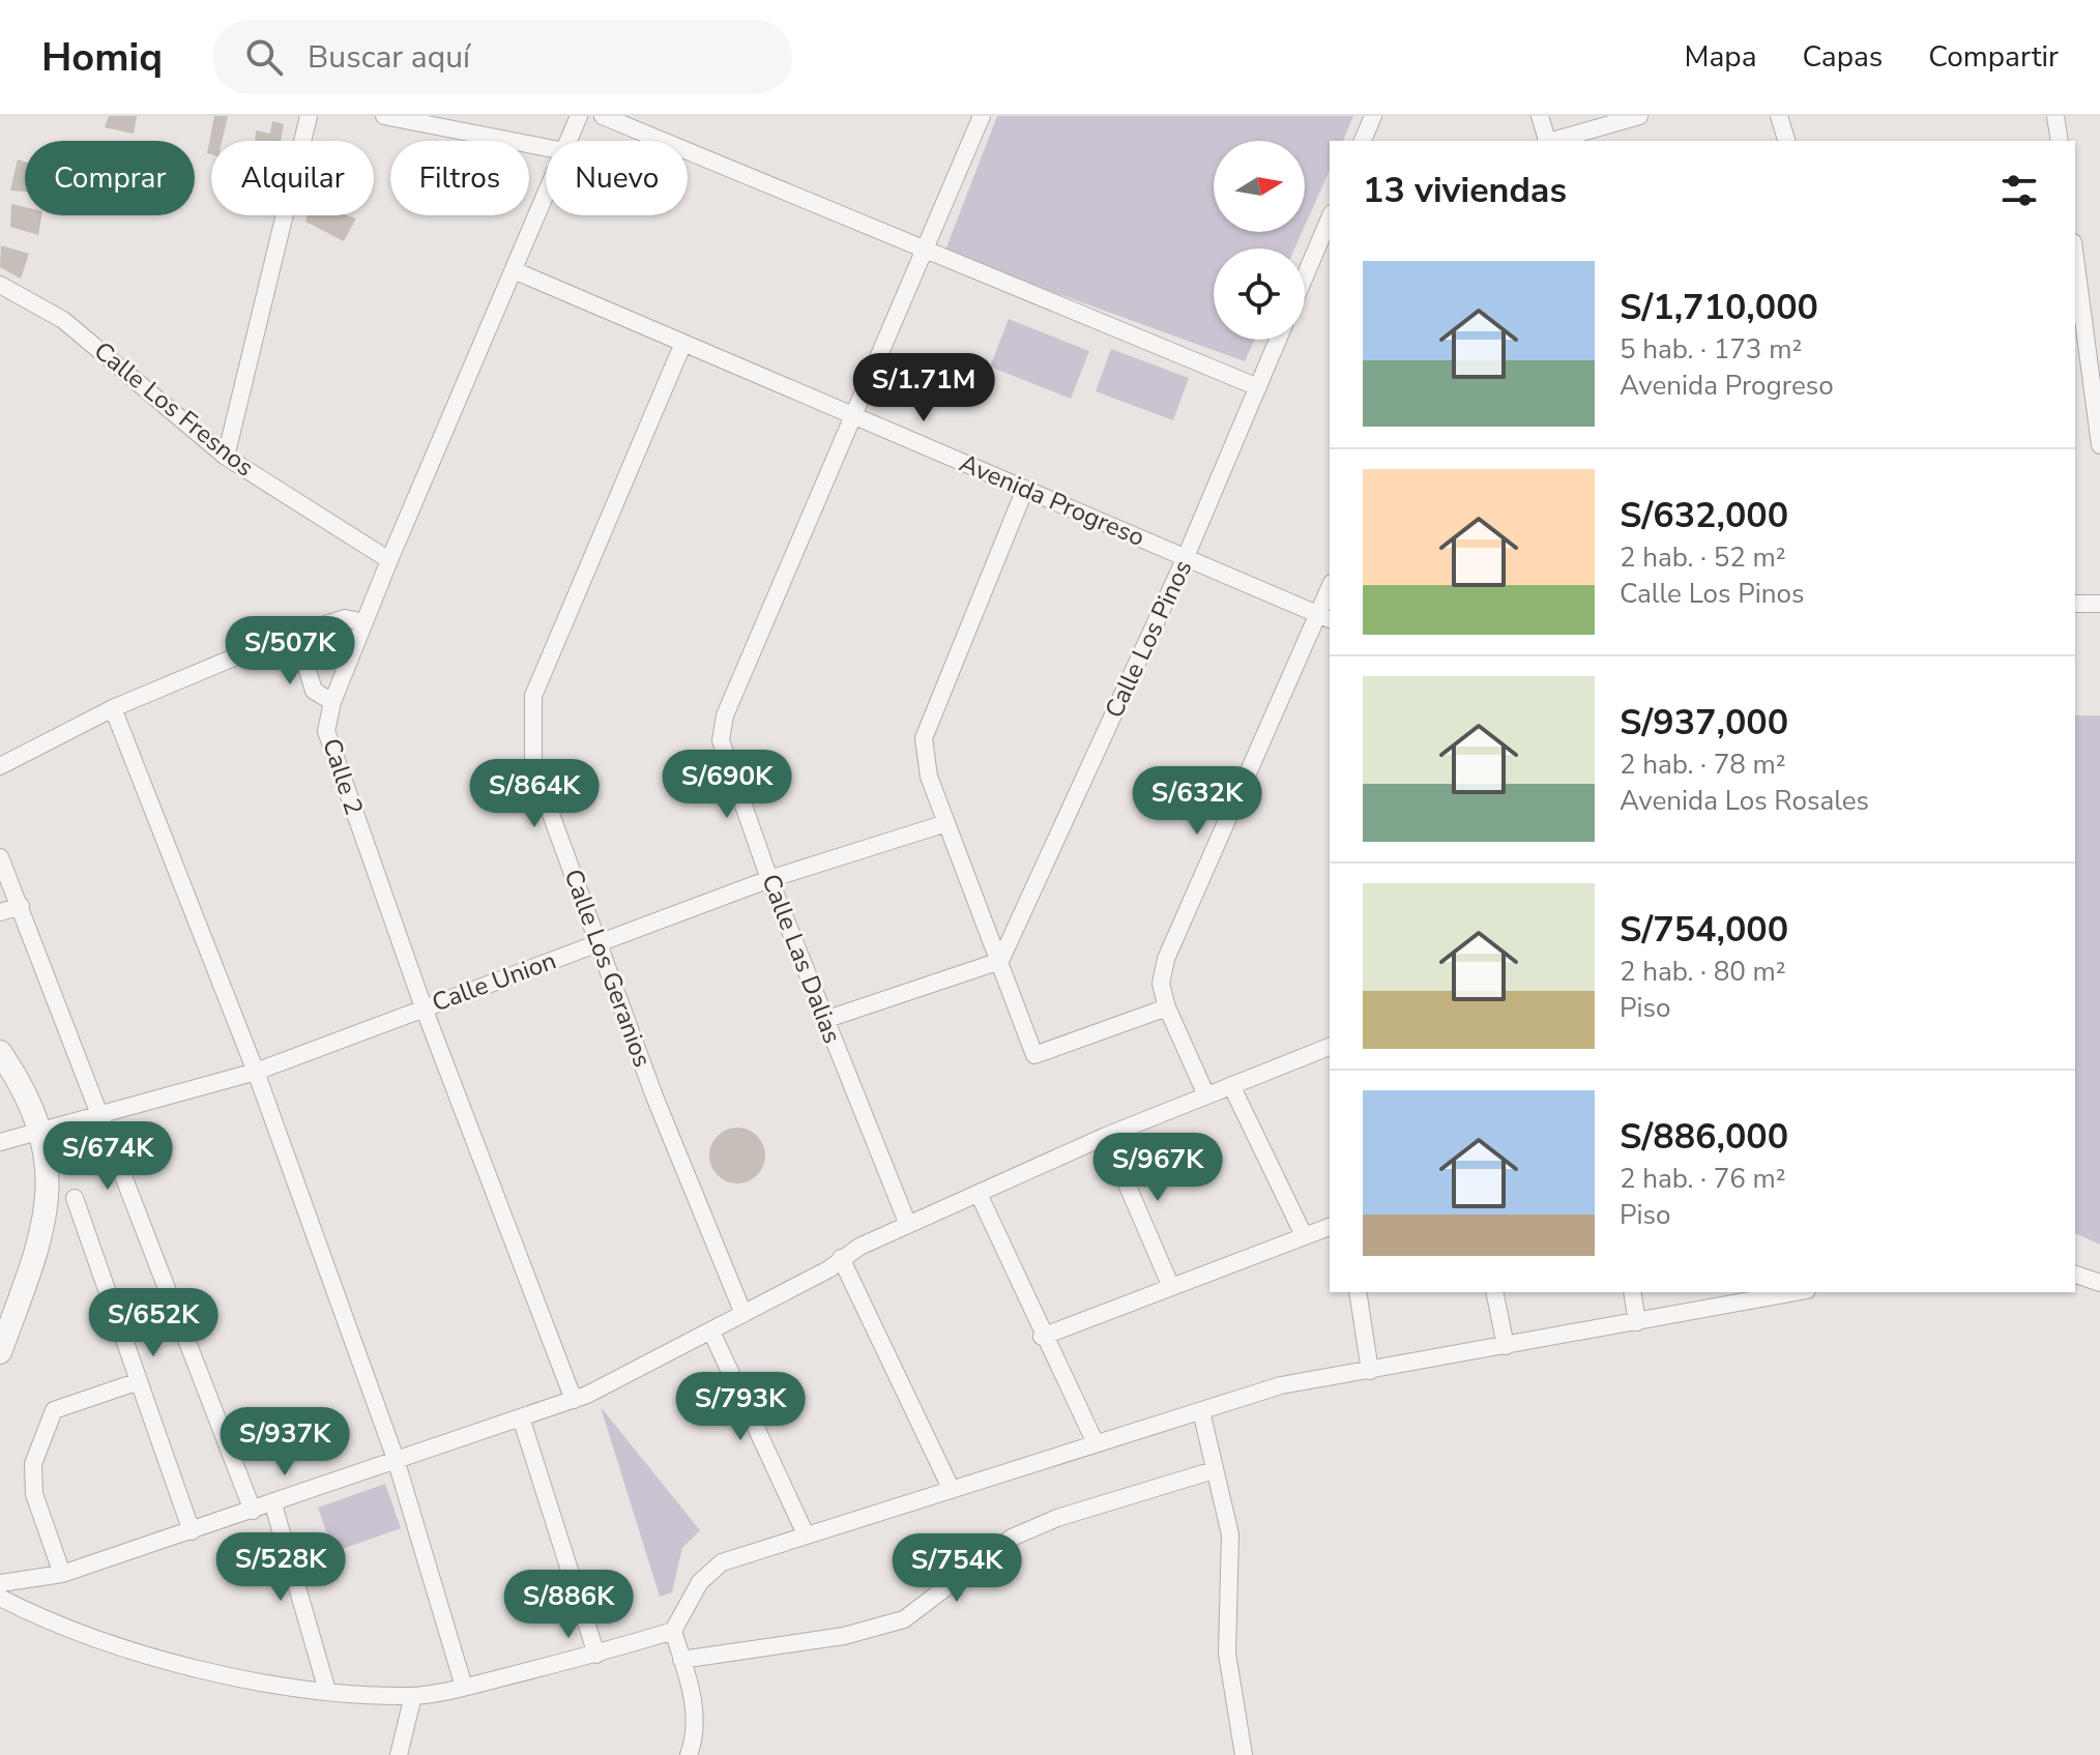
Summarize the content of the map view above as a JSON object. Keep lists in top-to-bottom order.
{
  "streets": {
    "street": [
      "Calle Los Fresnos",
      "Avenida Progreso",
      "Calle Los Pinos",
      "Calle 2",
      "Calle Las Dalias",
      "Calle Los Geranios",
      "Calle Union"
    ]
  },
  "crossings": [
    ["Calle Los Fresnos", "Calle 2"],
    ["Avenida Progreso", "Calle Los Pinos"],
    ["Avenida Progreso", "Calle 2"],
    ["Avenida Progreso", "Calle Las Dalias"],
    ["Avenida Progreso", "Calle Los Geranios"],
    ["Calle 2", "Calle Union"],
    ["Calle Las Dalias", "Calle Union"],
    ["Calle Los Geranios", "Calle Union"]
  ],
  "north": "right",
  "page": {
    "header": "Homiq",
    "search": "Buscar aquí",
    "nav": ["Mapa", "Capas", "Compartir"],
    "chip": [
      "Comprar",
      "Alquilar",
      "Filtros",
      "Nuevo"
    ],
    "heading": "13 viviendas",
    "list": [
      {
        "name": "S/1,710,000",
        "note": "5 hab. · 173 m² · Avenida Progreso"
      },
      {
        "name": "S/632,000",
        "note": "2 hab. · 52 m² · Calle Los Pinos"
      },
      {
        "name": "S/937,000",
        "note": "2 hab. · 78 m² · Avenida Los Rosales"
      },
      {
        "name": "S/754,000",
        "note": "2 hab. · 80 m² · Piso"
      },
      {
        "name": "S/886,000",
        "note": "2 hab. · 76 m² · Piso"
      }
    ],
    "price": [
      "S/1.71M",
      "S/507K",
      "S/690K",
      "S/864K",
      "S/632K",
      "S/674K",
      "S/967K",
      "S/652K",
      "S/793K",
      "S/937K",
      "S/528K",
      "S/754K",
      "S/886K"
    ]
  }
}
